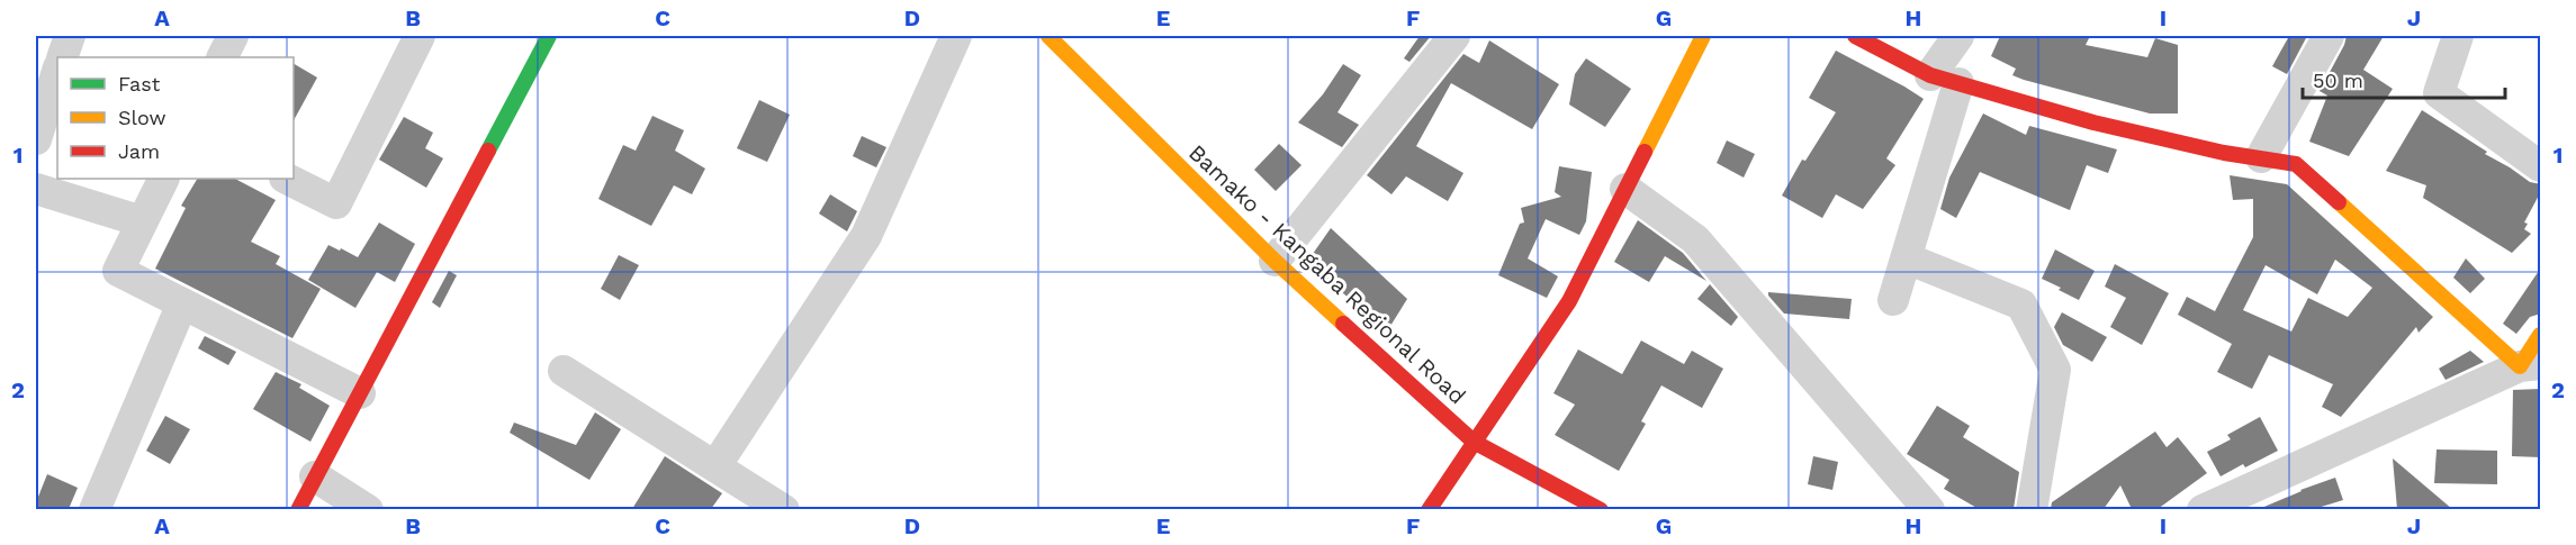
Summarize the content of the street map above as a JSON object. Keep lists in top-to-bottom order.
{
  "streets": {
    "street": ["Bamako - Kangaba Regional Road"]
  },
  "legend": ["Fast", "Slow", "Jam"],
  "scale_bar": "50 m",
  "grid": {
    "columns": [
      "A",
      "B",
      "C",
      "D",
      "E",
      "F",
      "G",
      "H",
      "I",
      "J"
    ],
    "rows": ["1", "2"]
  }
}
